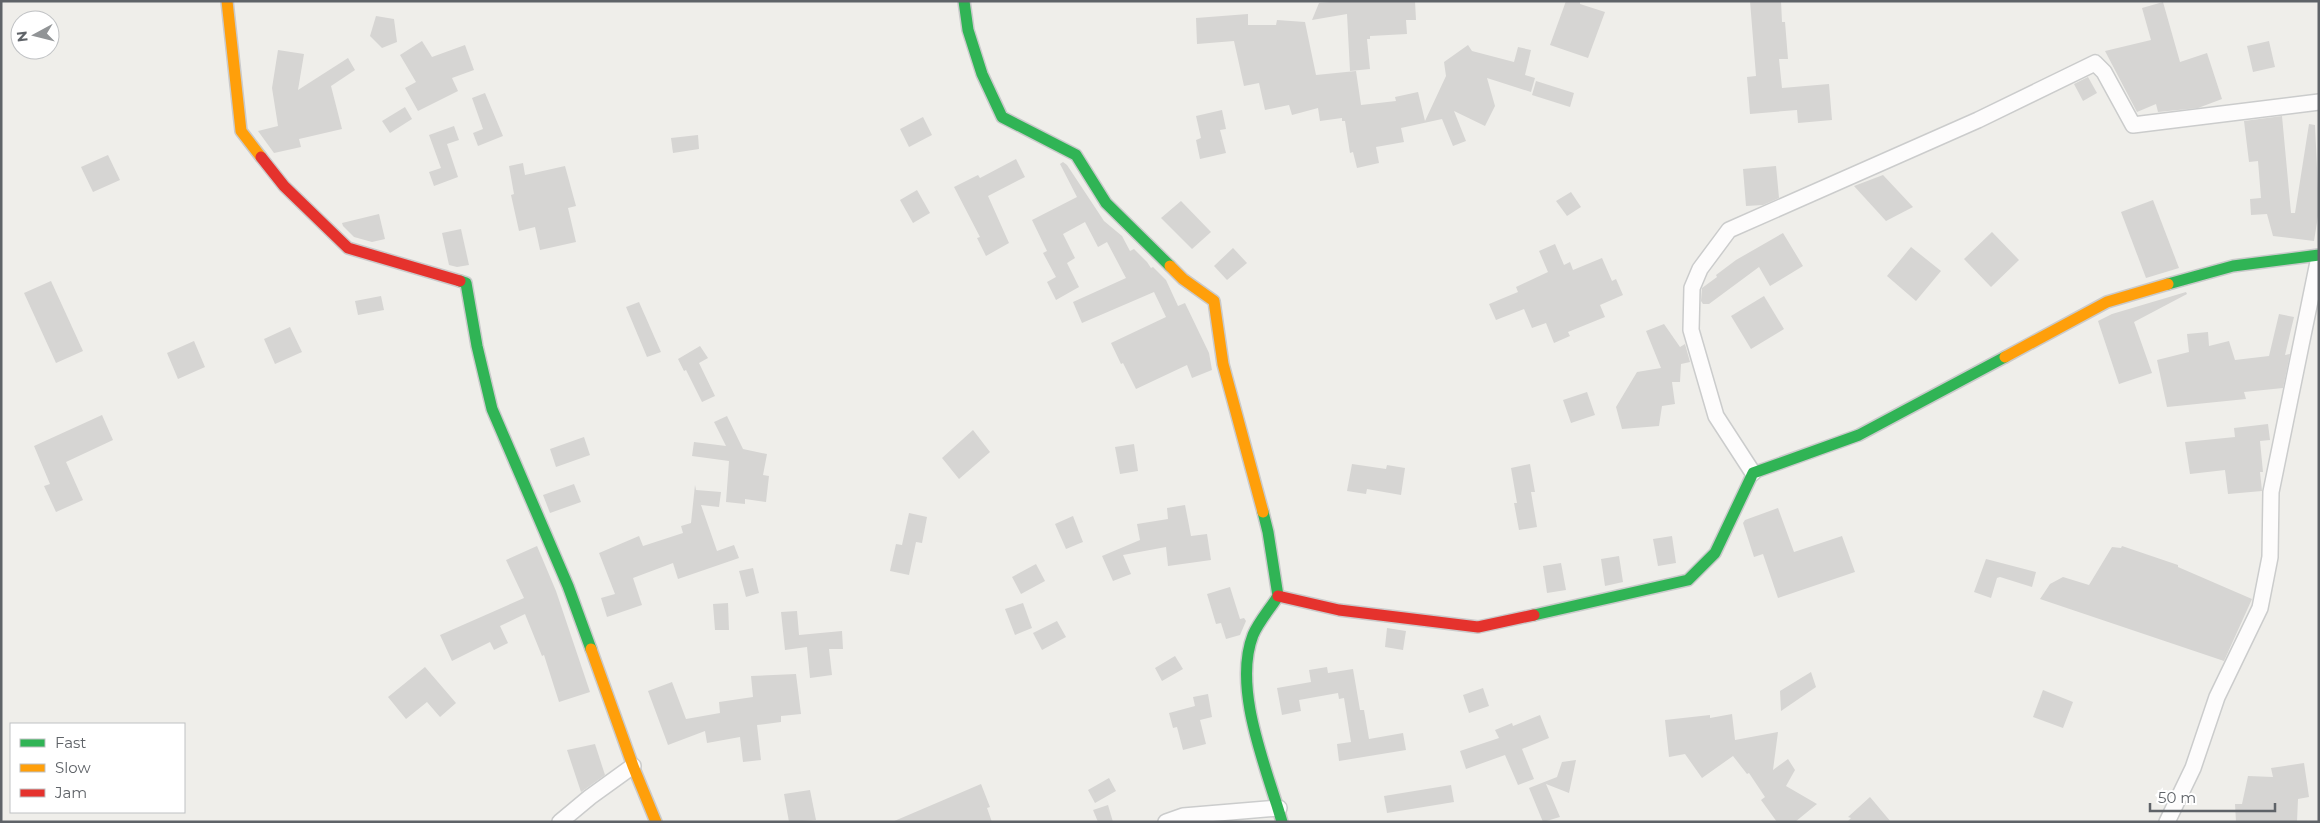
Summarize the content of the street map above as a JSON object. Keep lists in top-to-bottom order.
{
  "legend": ["Fast", "Slow", "Jam"],
  "scale_bar": "50 m",
  "north": "left"
}
